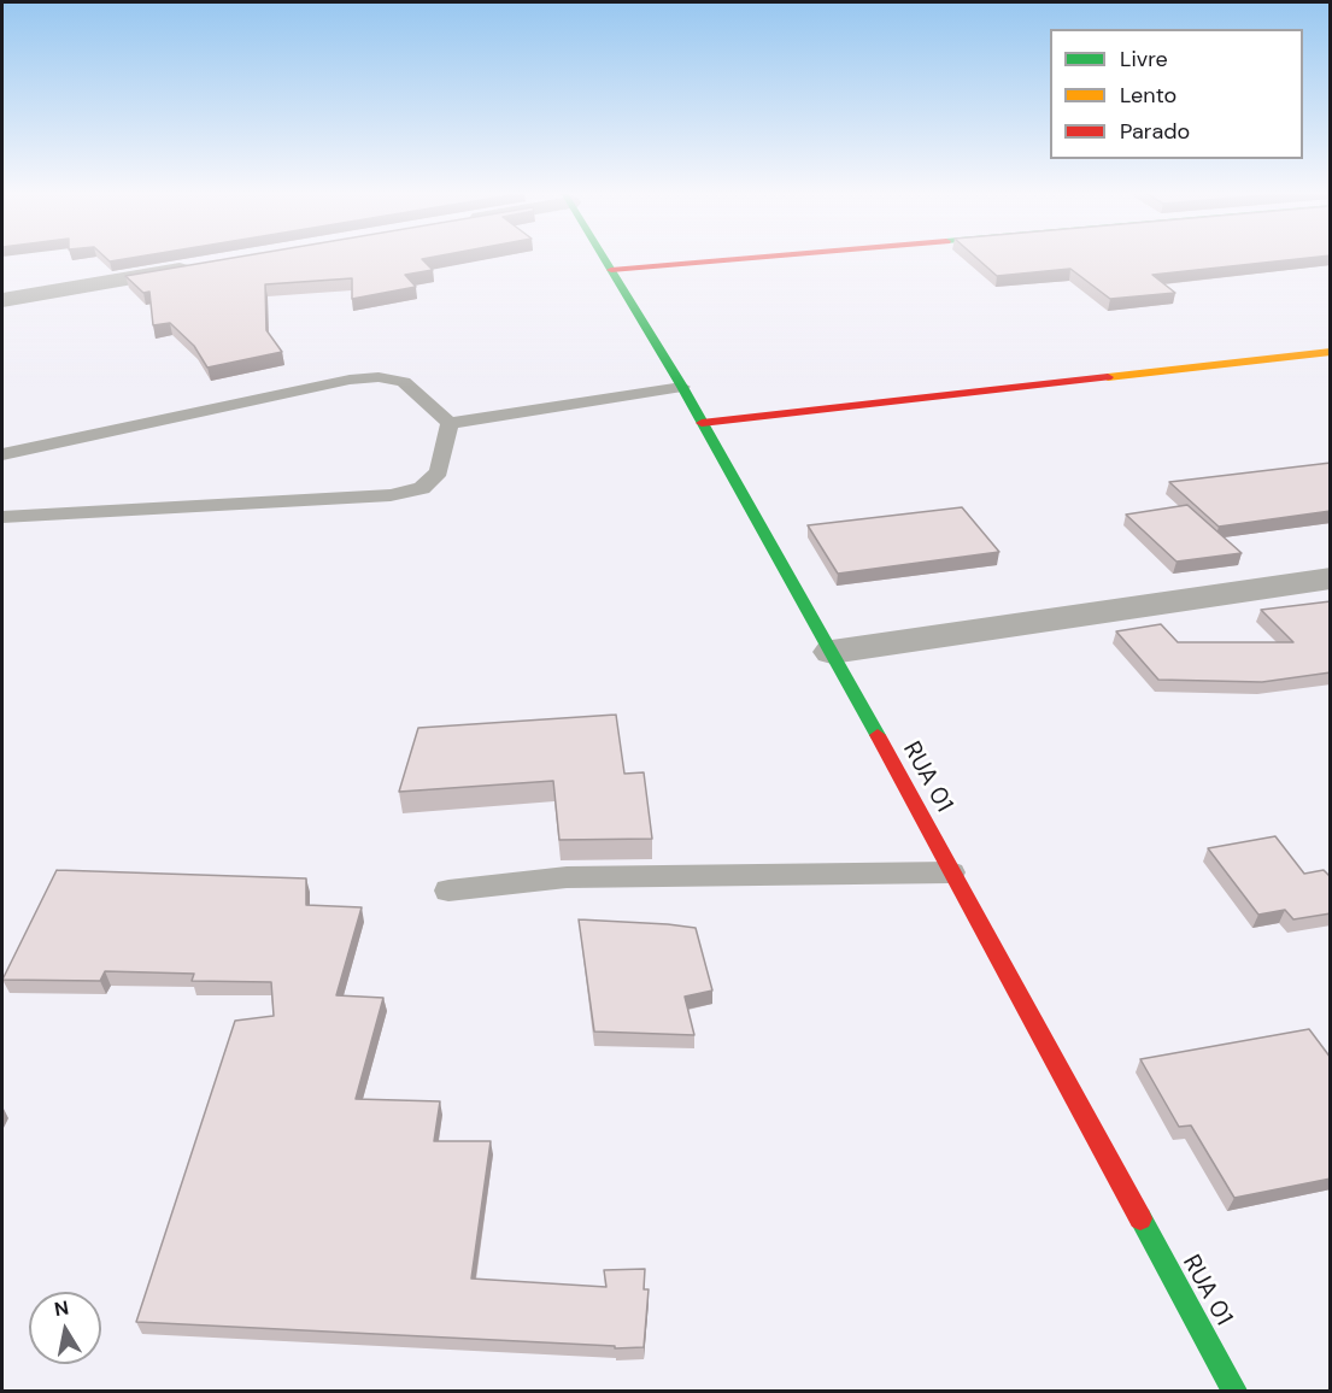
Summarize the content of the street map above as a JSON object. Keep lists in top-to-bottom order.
{
  "streets": {
    "street": ["RUA 01"]
  },
  "legend": ["Livre", "Lento", "Parado"],
  "north": "top"
}
